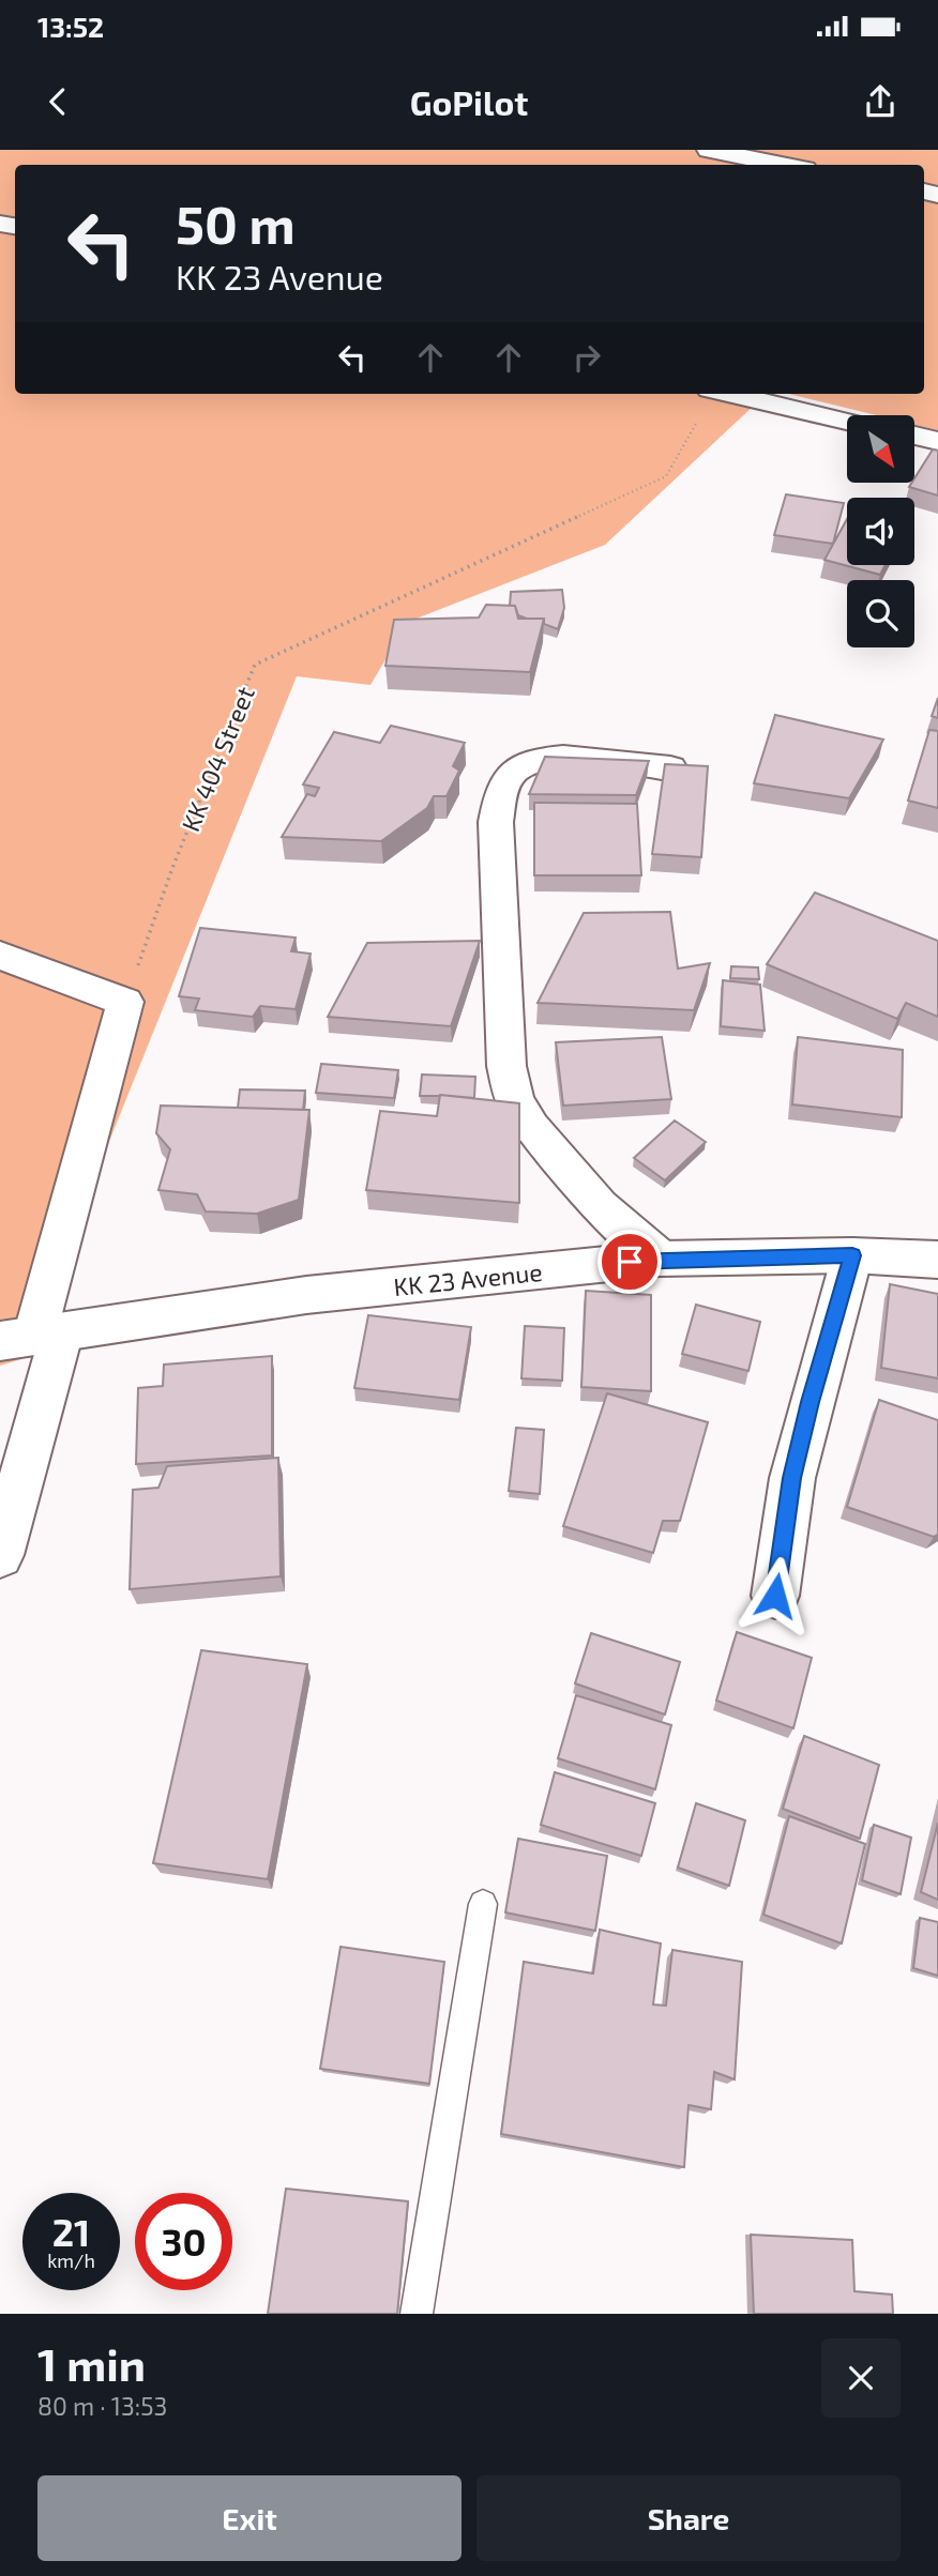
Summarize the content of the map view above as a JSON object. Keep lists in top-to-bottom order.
{
  "streets": {
    "street": ["KK 23 Avenue"],
    "path": ["KK 404 Street"]
  },
  "north": "bottom right",
  "page": {
    "status": "13:52",
    "header": "GoPilot",
    "turn": ["50 m", "KK 23 Avenue"],
    "speed": "21 km/h",
    "limit": "30",
    "heading": ["1 min", "80 m · 13:53"],
    "buttons": ["Exit", "Share"]
  }
}
